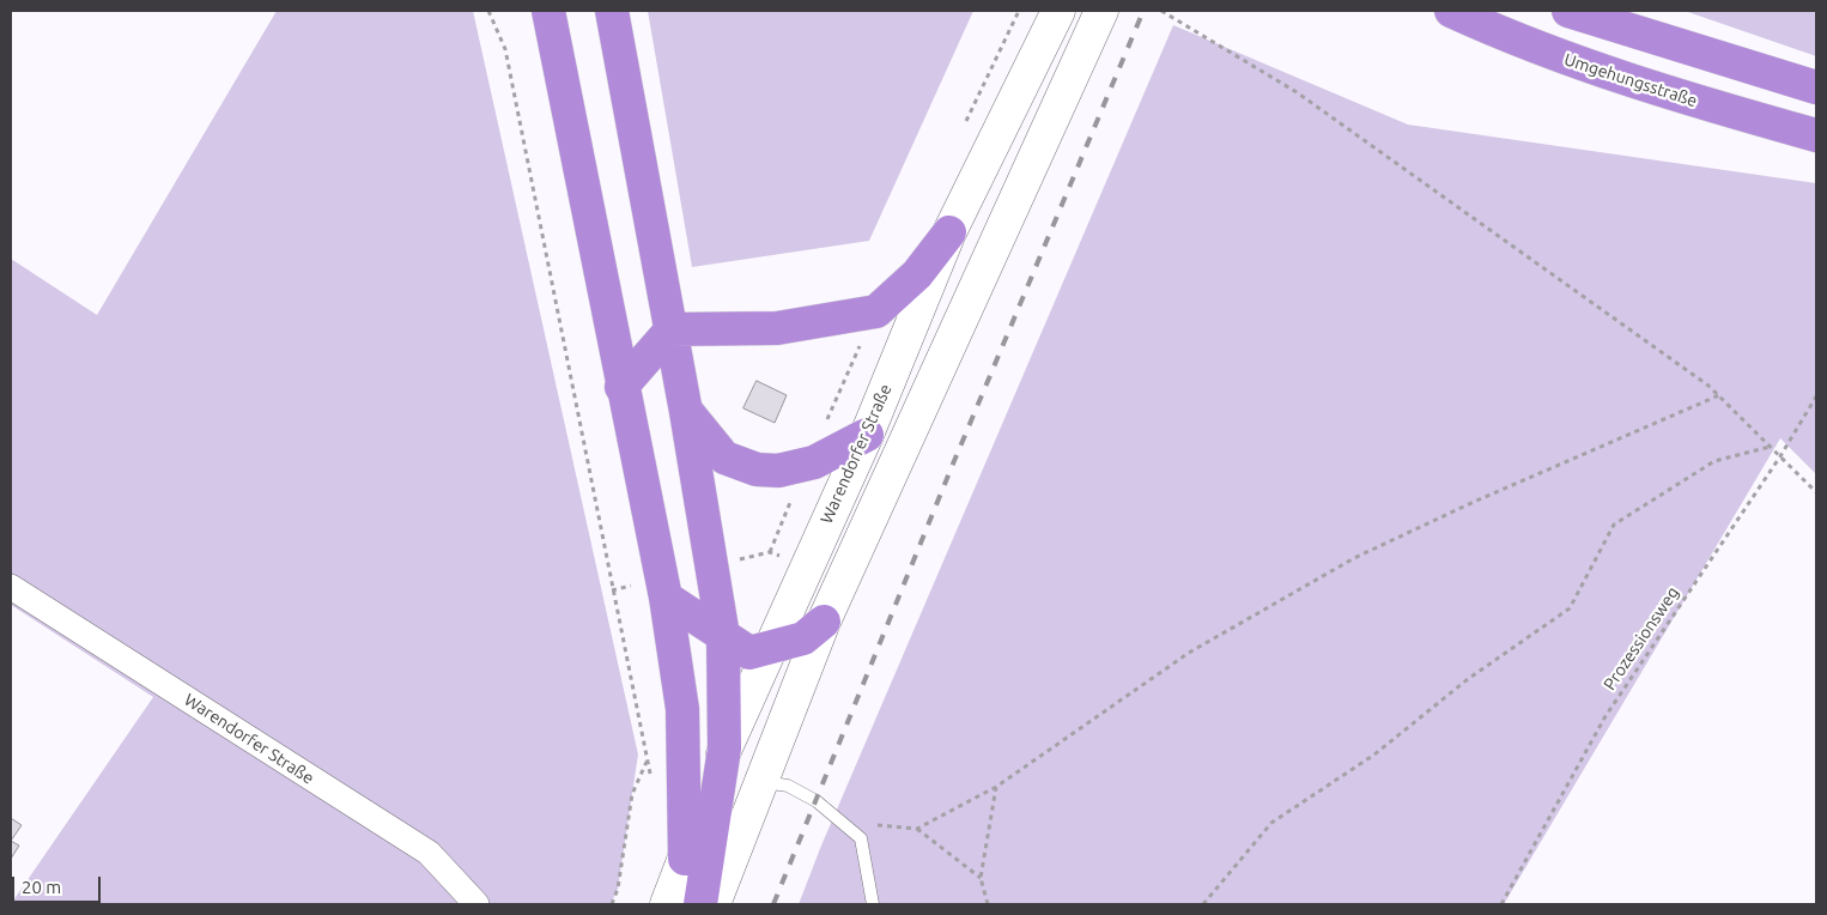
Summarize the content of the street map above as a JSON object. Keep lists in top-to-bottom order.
{
  "streets": {
    "highway": ["Umgehungsstraße"],
    "main road": ["Warendorfer Straße"],
    "path": ["Prozessionsweg"]
  },
  "scale_bar": "20 m"
}
